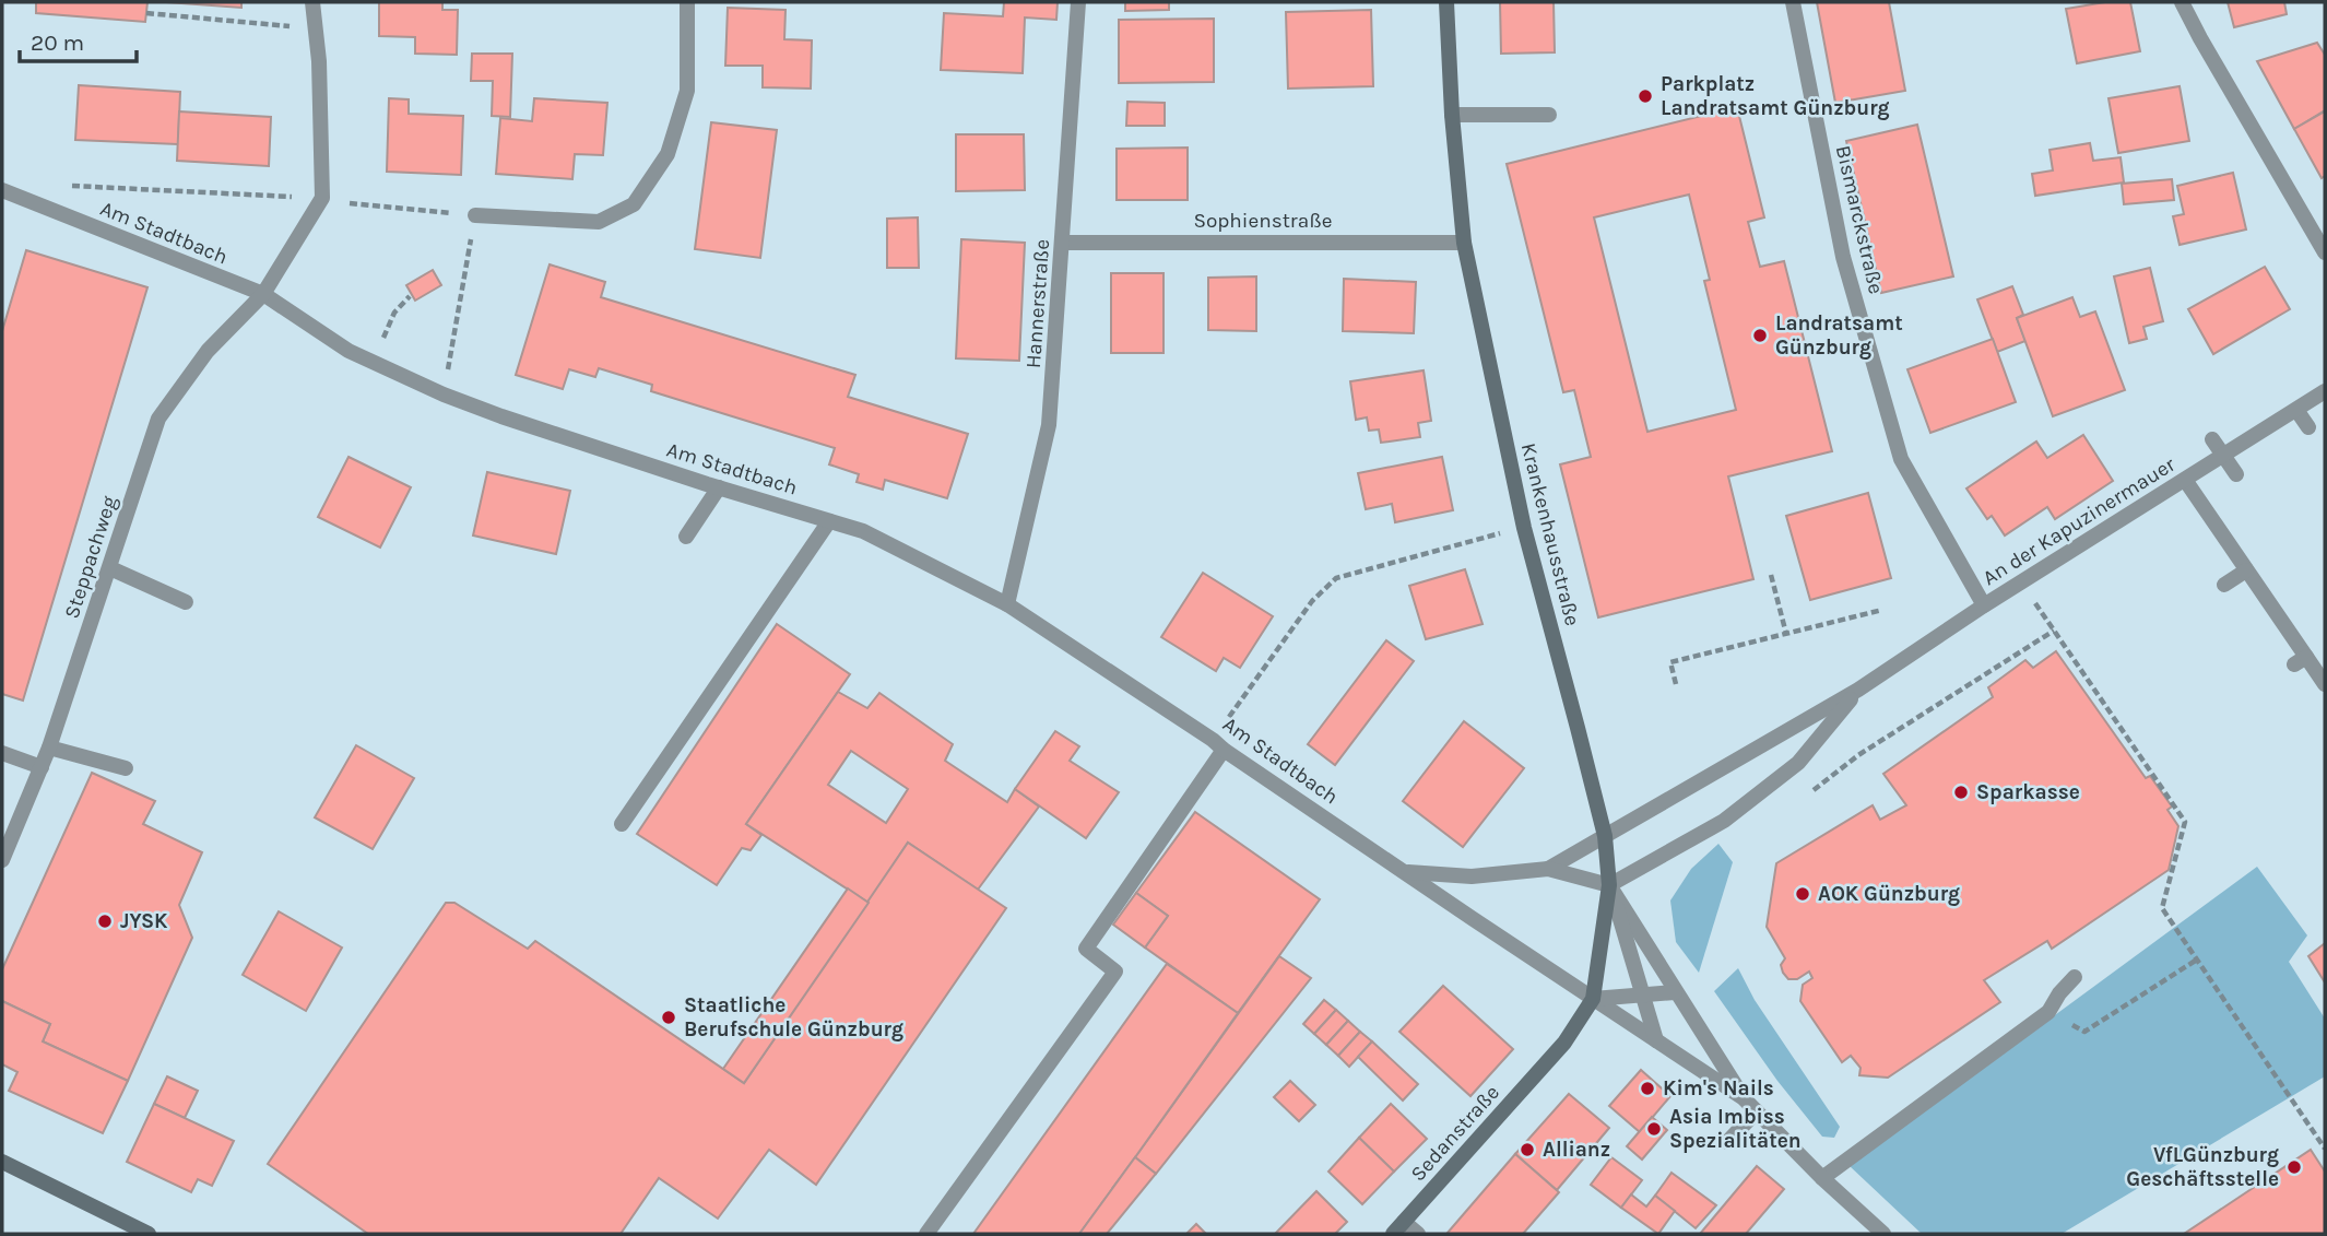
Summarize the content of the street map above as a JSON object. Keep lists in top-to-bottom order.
{
  "streets": {
    "street": [
      "Bismarckstraße",
      "Sophienstraße",
      "Am Stadtbach",
      "Hannerstraße",
      "An der Kapuzinermauer",
      "Krankenhausstraße",
      "Steppachweg",
      "Sedanstraße"
    ]
  },
  "crossings": [
    ["Bismarckstraße", "An der Kapuzinermauer"],
    ["Sophienstraße", "Hannerstraße"],
    ["Sophienstraße", "Krankenhausstraße"],
    ["Am Stadtbach", "Hannerstraße"],
    ["Am Stadtbach", "Krankenhausstraße"],
    ["Am Stadtbach", "Steppachweg"],
    ["An der Kapuzinermauer", "Krankenhausstraße"],
    ["Krankenhausstraße", "Sedanstraße"]
  ],
  "places": [
    "Parkplatz Landratsamt Günzburg",
    "Landratsamt Günzburg",
    "Sparkasse",
    "AOK Günzburg",
    "JYSK",
    "Staatliche Berufschule Günzburg",
    "Kim's Nails",
    "Asia Imbiss Spezialitäten",
    "Allianz",
    "VfLGünzburg Geschäftsstelle"
  ],
  "scale_bar": "20 m"
}
